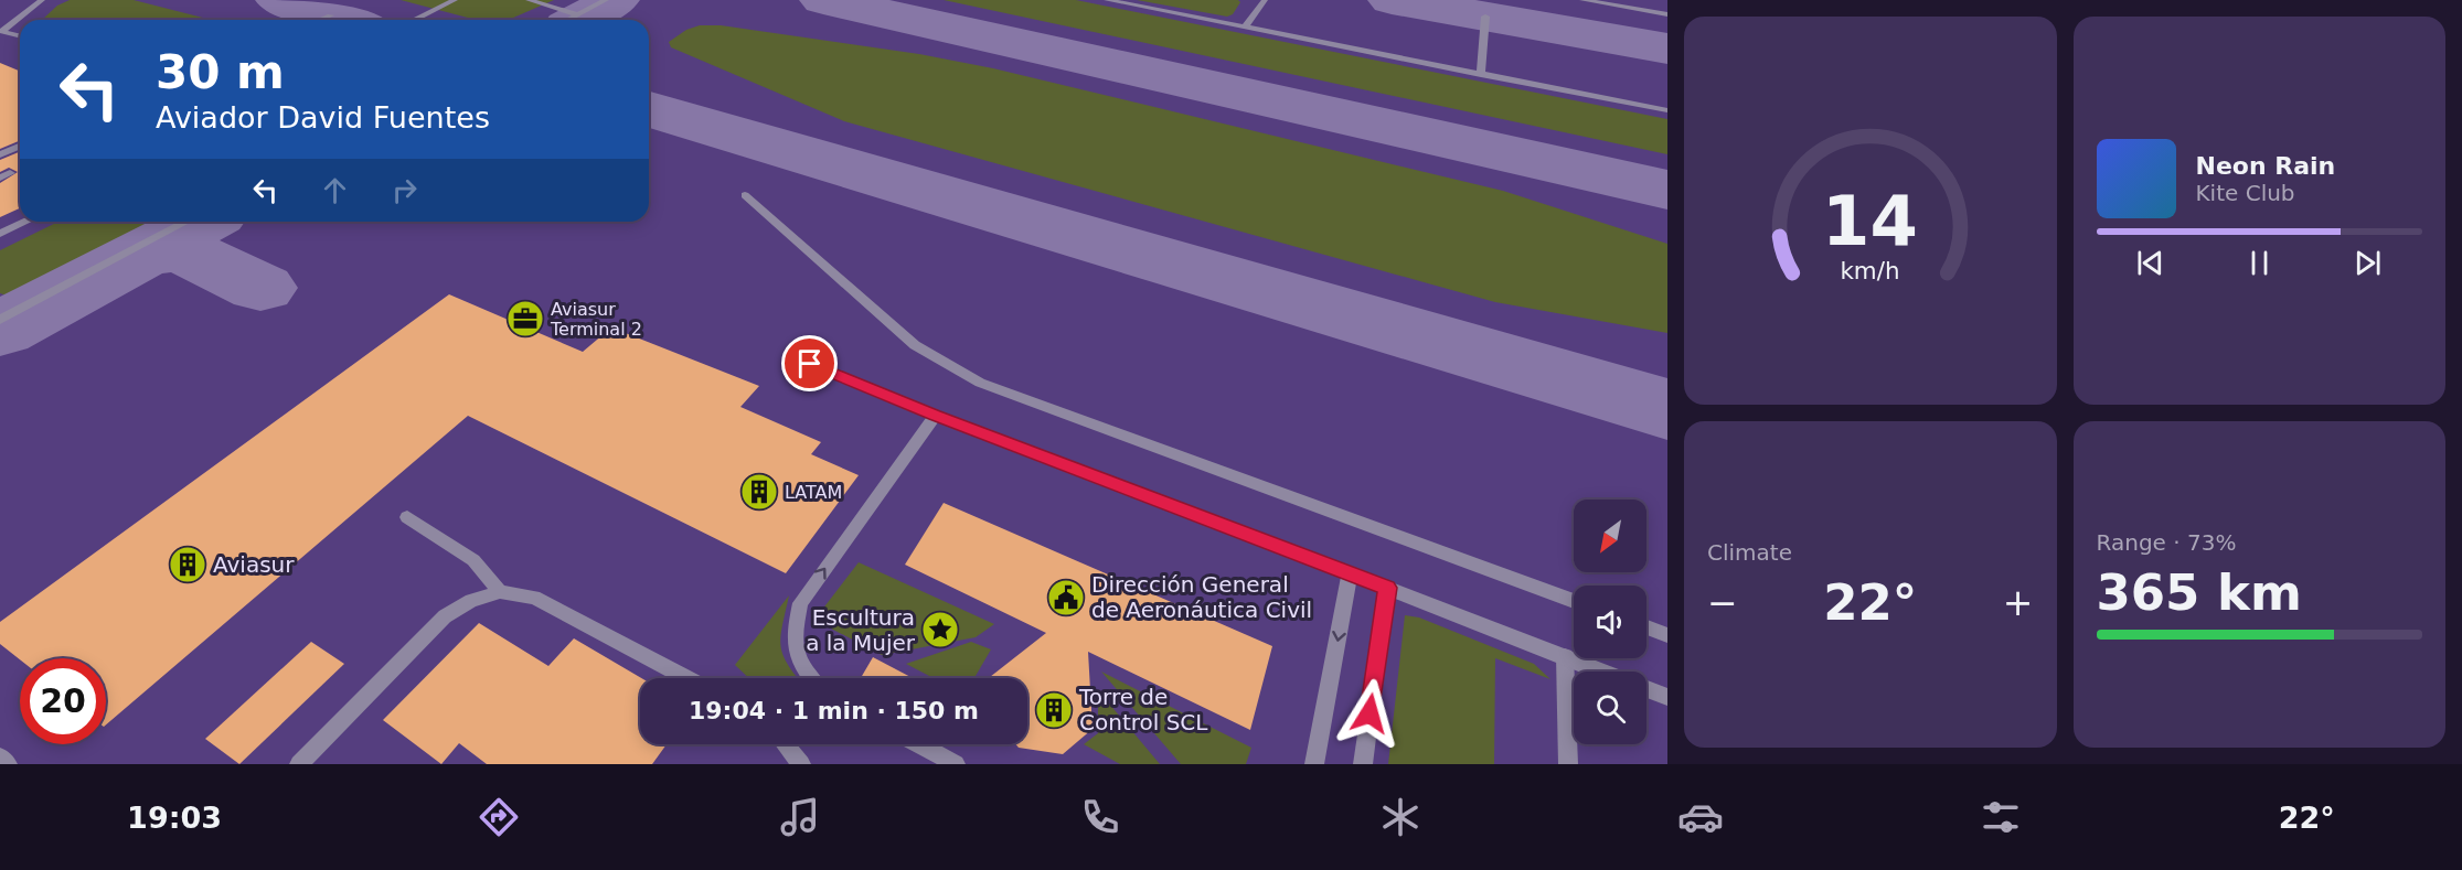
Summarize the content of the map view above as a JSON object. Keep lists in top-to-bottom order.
{
  "places": {
    "office": ["Aviasur Terminal 2"],
    "building": ["LATAM", "Aviasur", "Torre de Control SCL"],
    "public building": ["Dirección General de Aeronáutica Civil"],
    "place": ["Escultura a la Mujer"]
  },
  "north": "bottom left",
  "page": {
    "turn": ["30 m", "Aviador David Fuentes"],
    "song": ["Neon Rain", "Kite Club"],
    "tile": [
      "Climate",
      ["Range · 73%", "365 km"]
    ],
    "heat": ["−", "22°", "+"],
    "limit": "20",
    "trip": "19:04 · 1 min · 150 m",
    "tabs": ["19:03", "22°"],
    "gauge": ["14", "km/h"]
  }
}
